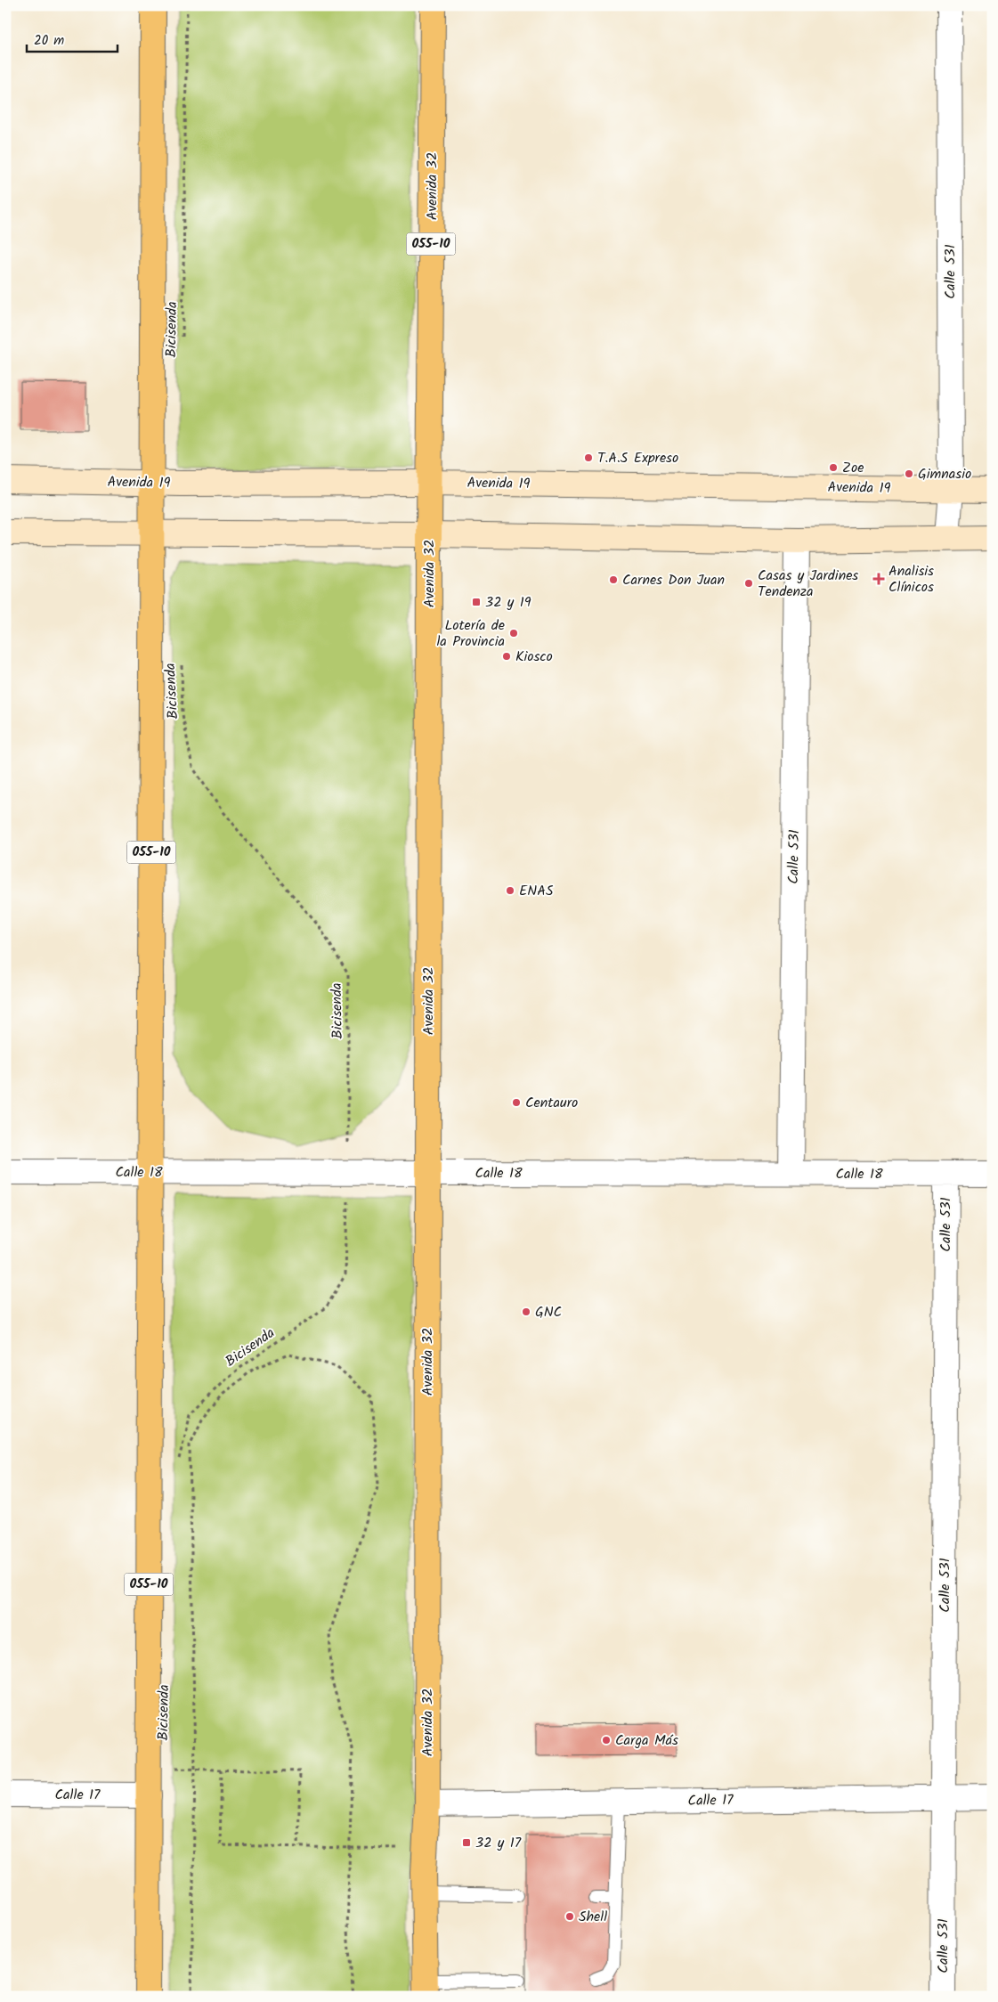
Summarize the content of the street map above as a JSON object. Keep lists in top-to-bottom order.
{
  "streets": {
    "highway": ["Avenida 32", "055-10"],
    "main road": ["Avenida 19"],
    "street": ["Calle 531", "Calle 18", "Calle 17"],
    "path": ["Bicisenda"]
  },
  "crossings": [
    ["Avenida 32", "Avenida 19"],
    ["Avenida 32", "Calle 18"],
    ["Avenida 32", "Calle 17"],
    ["055-10", "Avenida 19"],
    ["055-10", "Calle 18"],
    ["055-10", "Calle 17"],
    ["Calle 531", "Avenida 19"],
    ["Calle 531", "Calle 18"],
    ["Calle 531", "Calle 17"],
    ["Bicisenda", "Calle 18"]
  ],
  "places": {
    "other": [
      "T.A.S Expreso",
      "Zoe",
      "Gimnasio",
      "Carnes Don Juan",
      "Casas y Jardines Tendenza",
      "Lotería de la Provincia",
      "Kiosco",
      "ENAS",
      "Centauro",
      "GNC",
      "Carga Más",
      "Shell"
    ],
    "health": ["Analisis Clínicos"],
    "transit": ["32 y 19", "32 y 17"]
  },
  "scale_bar": "20 m"
}
